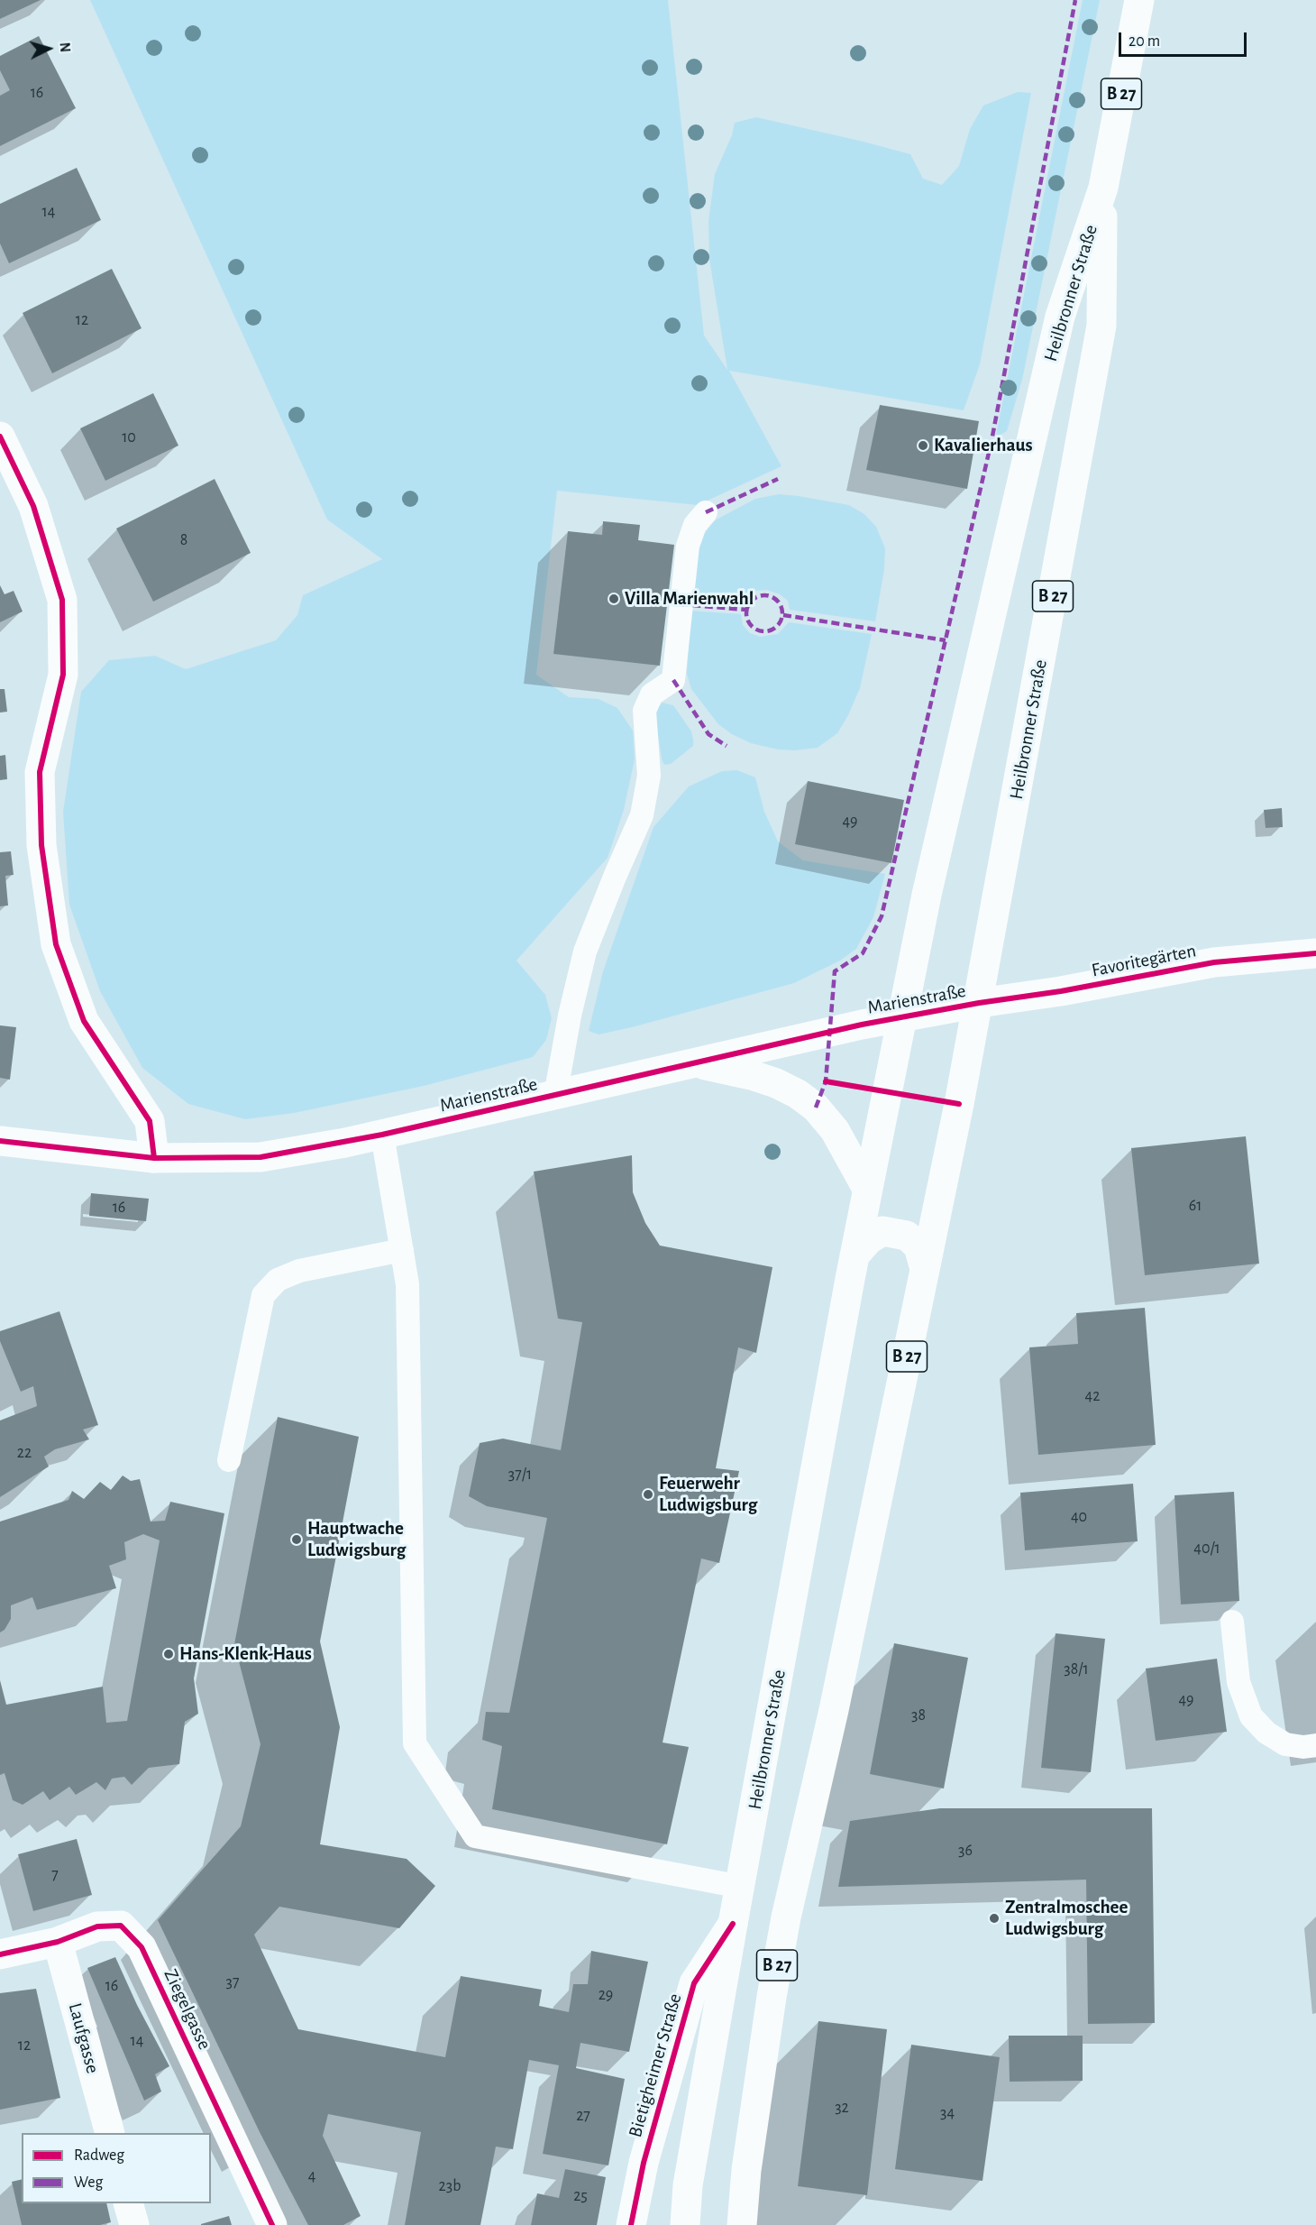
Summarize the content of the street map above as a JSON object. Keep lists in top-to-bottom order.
{
  "streets": {
    "main road": [
      "B 27",
      "Heilbronner Straße",
      "Favoritegärten",
      "Marienstraße",
      "Ziegelgasse",
      "Laufgasse",
      "Bietigheimer Straße"
    ]
  },
  "crossings": [
    ["Heilbronner Straße", "Favoritegärten"],
    ["Heilbronner Straße", "Marienstraße"],
    ["Heilbronner Straße", "Bietigheimer Straße"],
    ["Favoritegärten", "Marienstraße"],
    ["Ziegelgasse", "Laufgasse"]
  ],
  "places": [
    "Kavalierhaus",
    "Villa Marienwahl",
    "Feuerwehr Ludwigsburg",
    "Hauptwache Ludwigsburg",
    "Hans-Klenk-Haus",
    "Zentralmoschee Ludwigsburg"
  ],
  "house_numbers": [
    "16",
    "14",
    "12",
    "10",
    "8",
    "49",
    "61",
    "16",
    "42",
    "22",
    "37/1",
    "40",
    "40/1",
    "38/1",
    "49",
    "38",
    "36",
    "7",
    "37",
    "16",
    "29",
    "14",
    "12",
    "32",
    "34",
    "27",
    "4",
    "23b",
    "25"
  ],
  "legend": ["Radweg", "Weg"],
  "scale_bar": "20 m",
  "north": "right"
}
